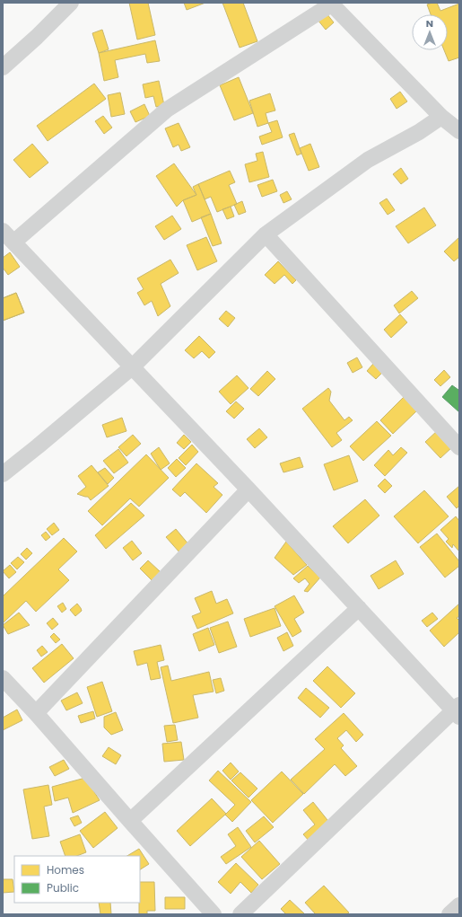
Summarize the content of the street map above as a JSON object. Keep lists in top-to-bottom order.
{
  "legend": ["Homes", "Public"],
  "north": "top"
}
